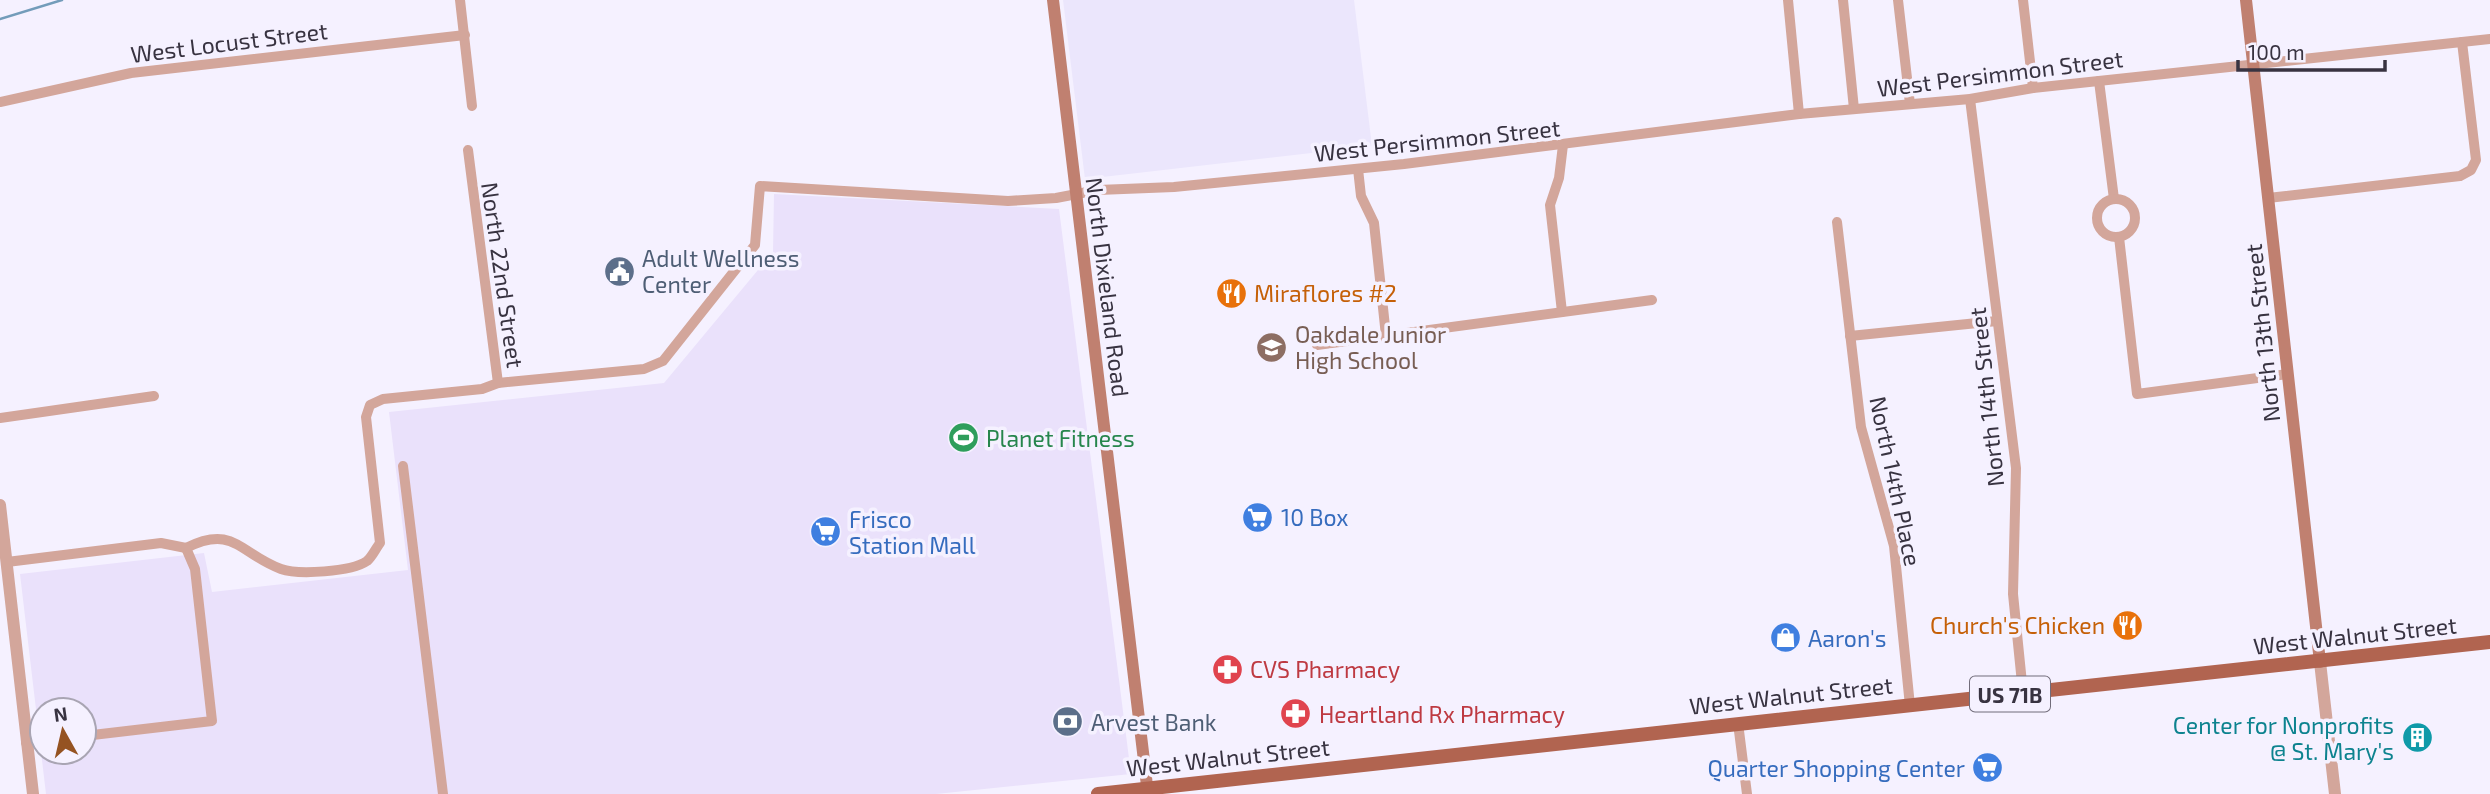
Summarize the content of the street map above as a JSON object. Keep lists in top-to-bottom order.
{
  "streets": {
    "main road": [
      "North Dixieland Road",
      "North 13th Street",
      "West Walnut Street",
      "US 71B"
    ],
    "street": [
      "West Locust Street",
      "West Persimmon Street",
      "North 22nd Street",
      "North 14th Street",
      "North 14th Place"
    ]
  },
  "crossings": [
    ["West Persimmon Street", "North 22nd Street"],
    ["West Persimmon Street", "North Dixieland Road"],
    ["West Persimmon Street", "North 13th Street"],
    ["West Persimmon Street", "North 14th Street"],
    ["North Dixieland Road", "West Walnut Street"],
    ["North 13th Street", "West Walnut Street"],
    ["North 14th Street", "West Walnut Street"],
    ["North 14th Place", "West Walnut Street"]
  ],
  "places": {
    "public building": ["Adult Wellness Center"],
    "restaurant": ["Miraflores #2", "Church's Chicken"],
    "school or university": ["Oakdale Junior High School"],
    "sports": ["Planet Fitness"],
    "supermarket": ["10 Box", "Frisco Station Mall", "Quarter Shopping Center"],
    "shop": ["Aaron's"],
    "pharmacy": ["CVS Pharmacy", "Heartland Rx Pharmacy"],
    "bank": ["Arvest Bank"],
    "building": ["Center for Nonprofits @ St. Mary's"]
  },
  "scale_bar": "100 m",
  "north": "top"
}
